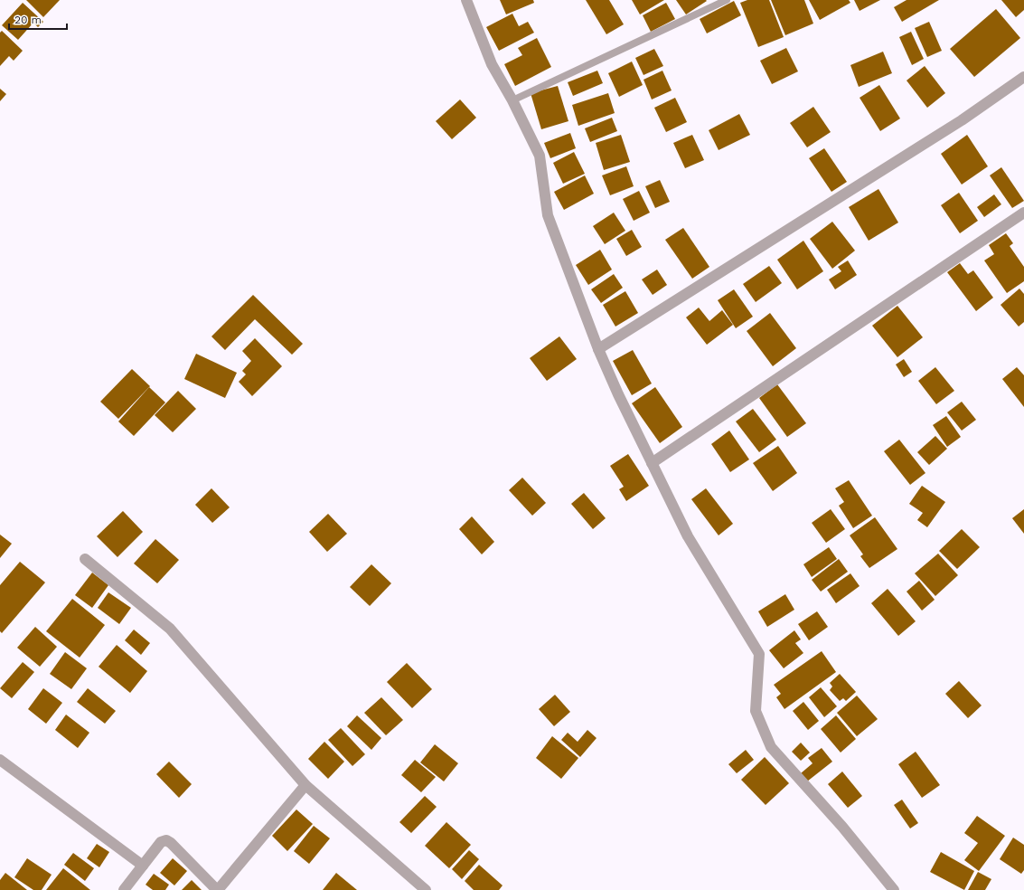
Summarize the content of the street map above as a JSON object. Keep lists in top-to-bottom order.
{
  "scale_bar": "20 m"
}
